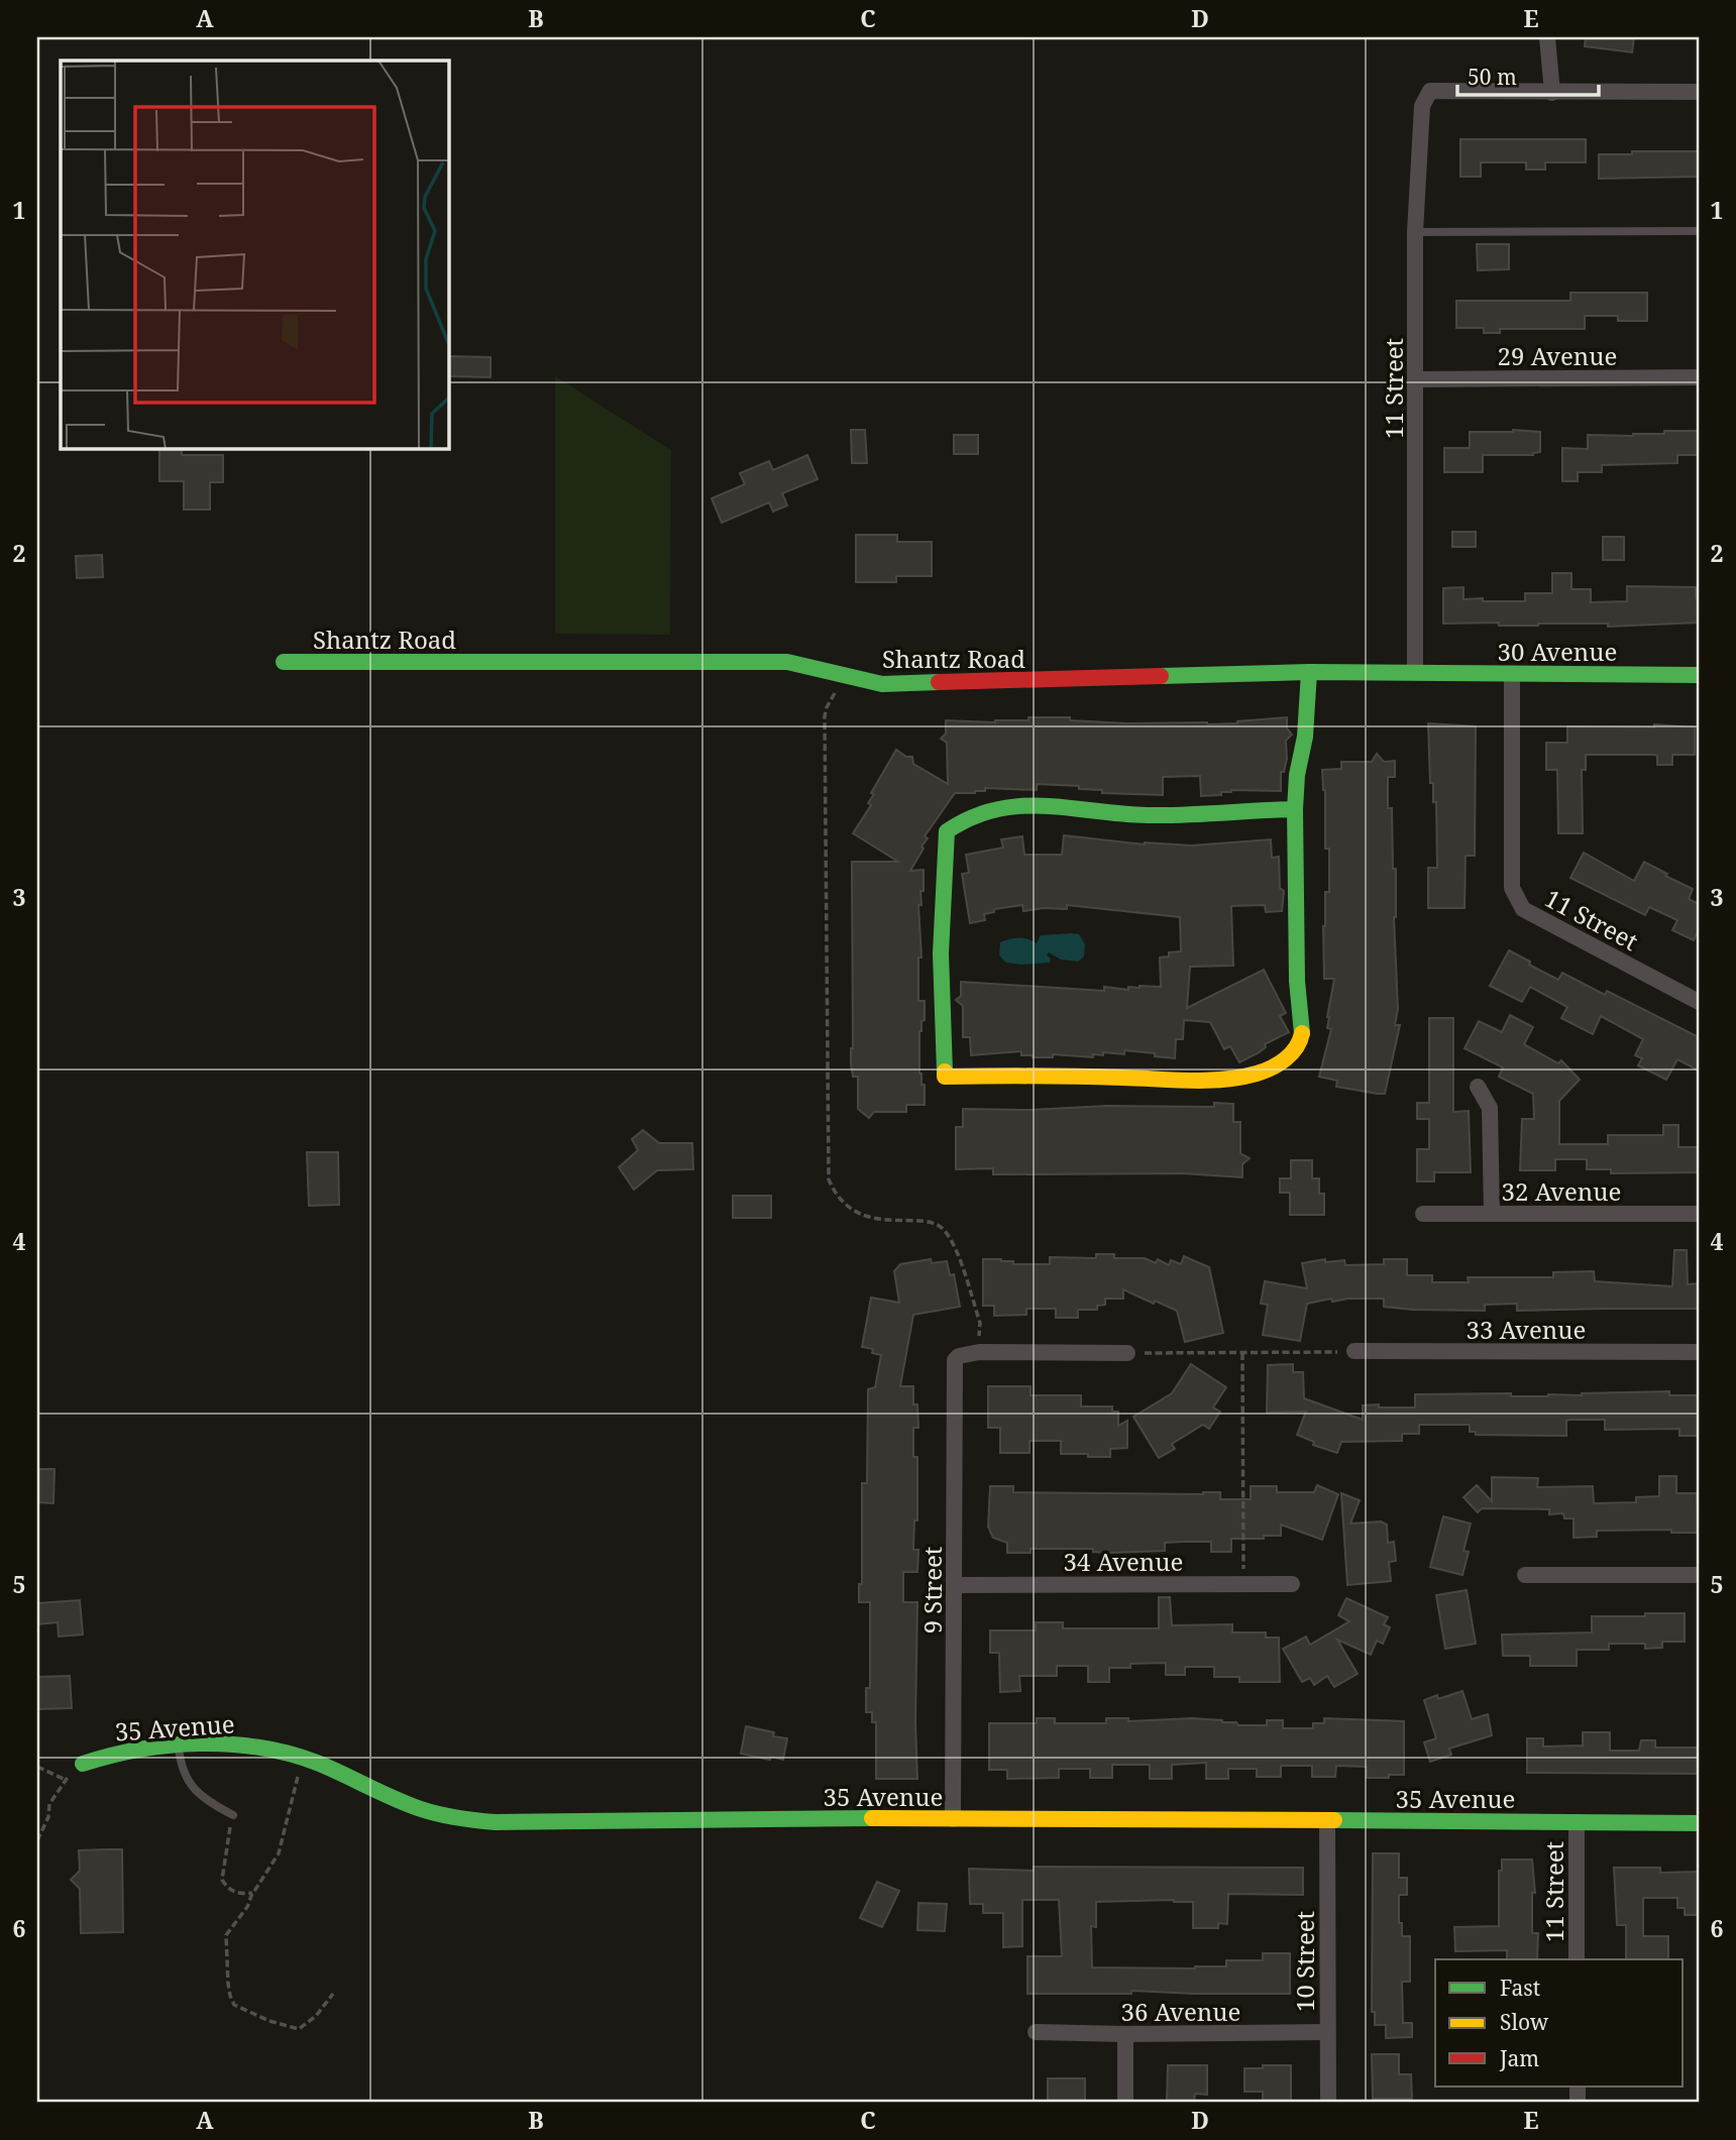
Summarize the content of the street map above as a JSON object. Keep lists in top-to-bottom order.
{
  "streets": {
    "street": [
      "29 Avenue",
      "11 Street",
      "Shantz Road",
      "30 Avenue",
      "32 Avenue",
      "33 Avenue",
      "34 Avenue",
      "9 Street",
      "35 Avenue",
      "10 Street",
      "36 Avenue"
    ]
  },
  "crossings": [
    ["29 Avenue", "11 Street"],
    ["11 Street", "Shantz Road"],
    ["11 Street", "30 Avenue"],
    ["11 Street", "35 Avenue"],
    ["Shantz Road", "30 Avenue"],
    ["34 Avenue", "9 Street"],
    ["9 Street", "35 Avenue"],
    ["35 Avenue", "10 Street"],
    ["10 Street", "36 Avenue"]
  ],
  "legend": ["Fast", "Slow", "Jam"],
  "scale_bar": "50 m",
  "grid": {
    "columns": [
      "A",
      "B",
      "C",
      "D",
      "E"
    ],
    "rows": [
      "1",
      "2",
      "3",
      "4",
      "5",
      "6"
    ]
  }
}
